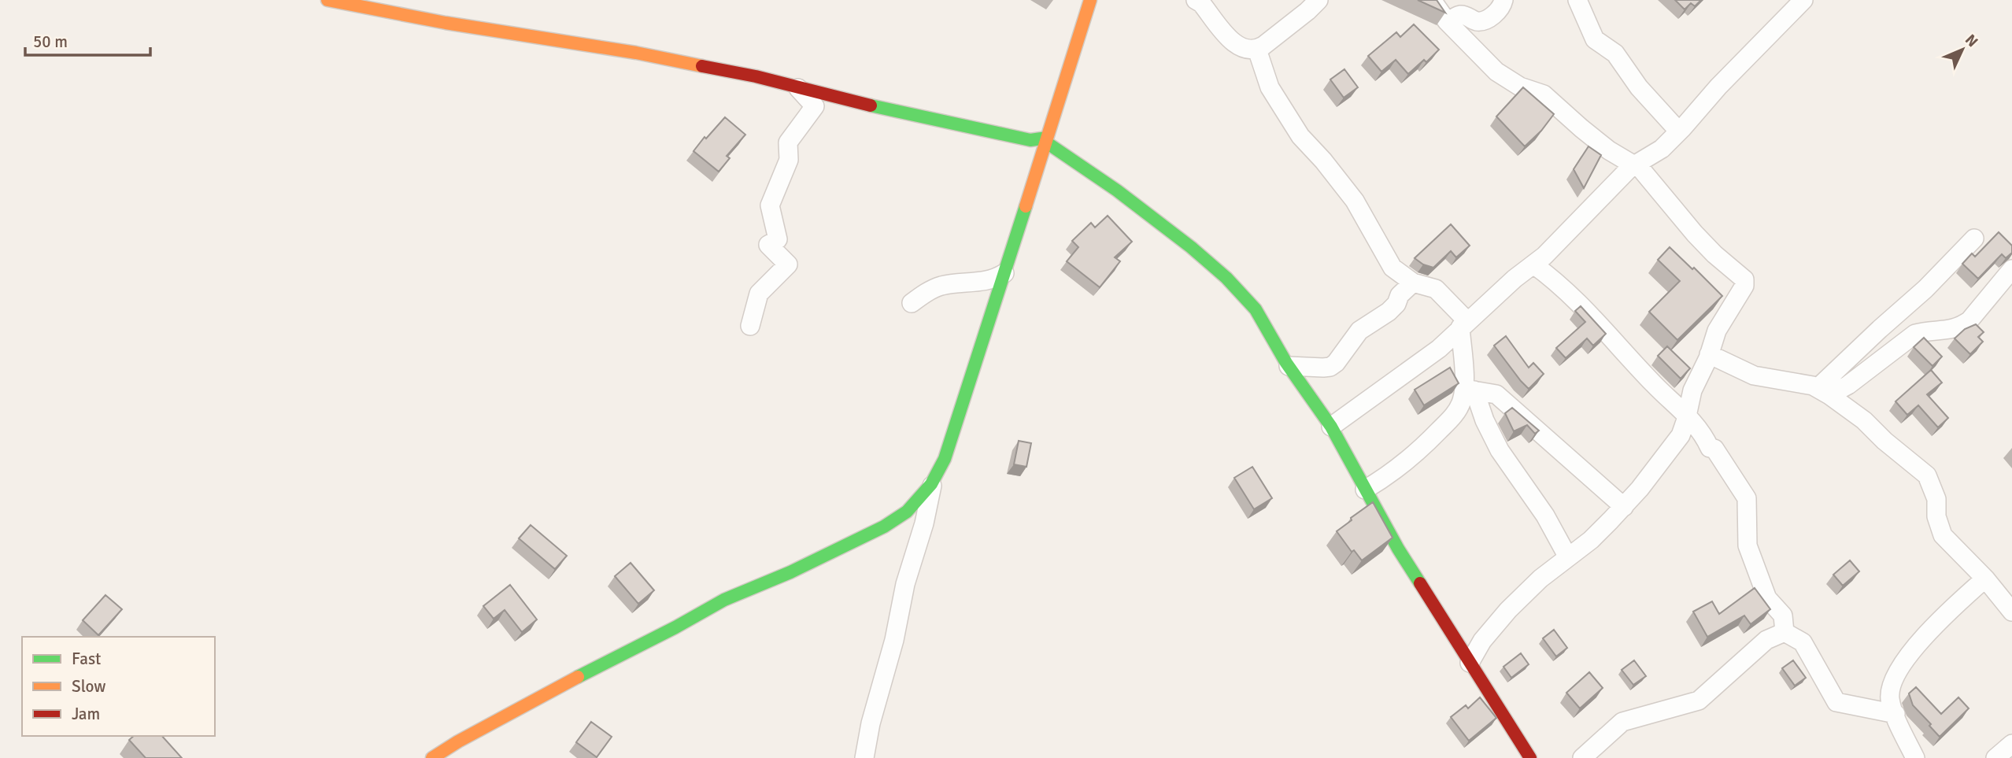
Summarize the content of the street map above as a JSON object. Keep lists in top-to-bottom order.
{
  "legend": ["Fast", "Slow", "Jam"],
  "scale_bar": "50 m",
  "north": "top right"
}
